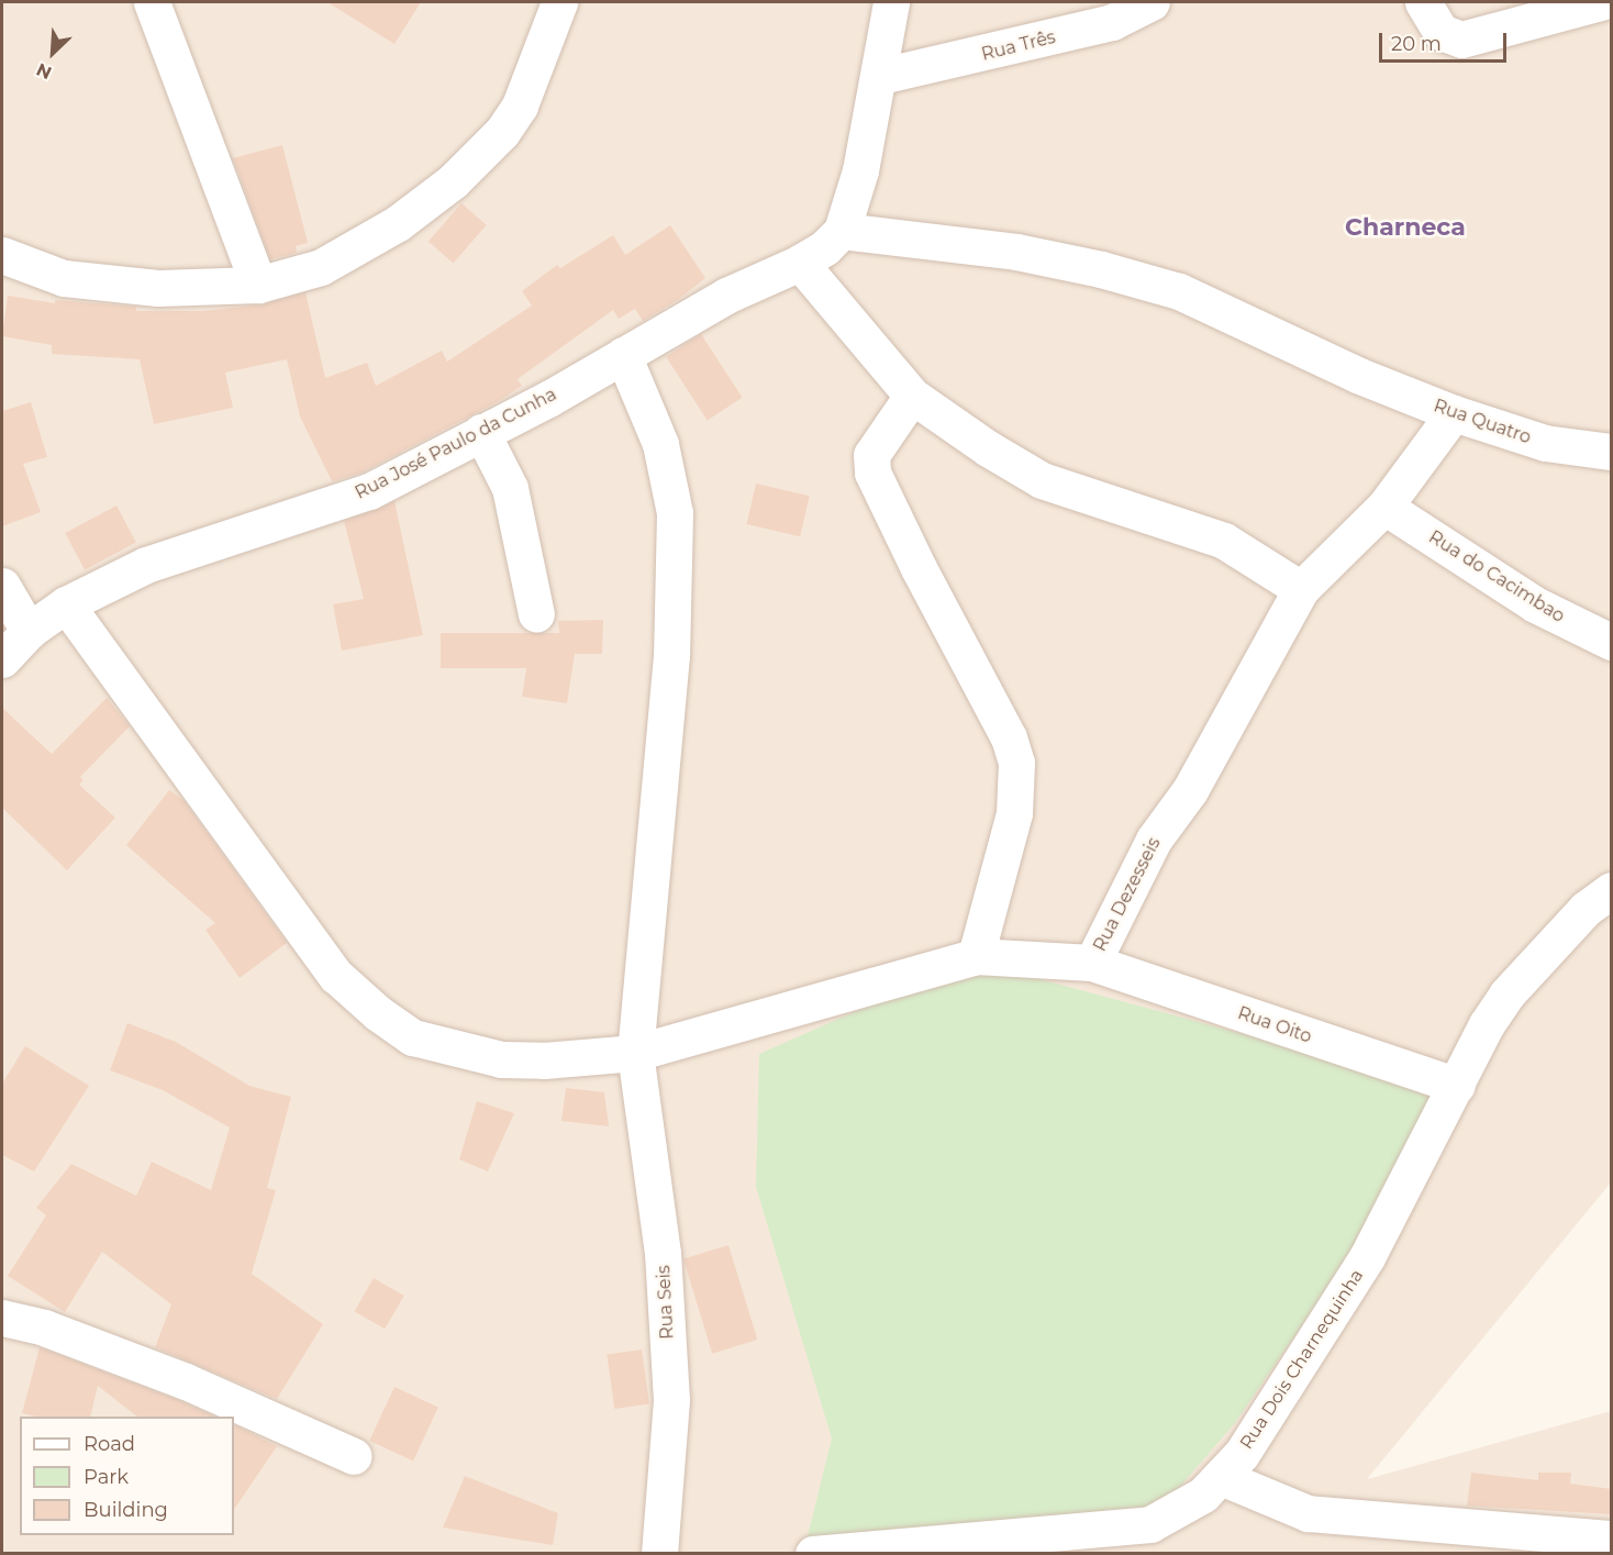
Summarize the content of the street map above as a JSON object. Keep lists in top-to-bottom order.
{
  "streets": {
    "street": [
      "Rua Três",
      "Rua Quatro",
      "Rua José Paulo da Cunha",
      "Rua do Cacimbao",
      "Rua Dezesseis",
      "Rua Oito",
      "Rua Seis",
      "Rua Dois Charnequinha"
    ]
  },
  "crossings": [
    ["Rua Quatro", "Rua José Paulo da Cunha"],
    ["Rua Quatro", "Rua Dezesseis"],
    ["Rua José Paulo da Cunha", "Rua Dezesseis"],
    ["Rua José Paulo da Cunha", "Rua Seis"],
    ["Rua do Cacimbao", "Rua Dezesseis"],
    ["Rua Dezesseis", "Rua Oito"],
    ["Rua Dezesseis", "Rua Seis"],
    ["Rua Oito", "Rua Dois Charnequinha"]
  ],
  "districts": ["Charneca"],
  "legend": ["Road", "Park", "Building"],
  "scale_bar": "20 m",
  "north": "bottom left"
}
